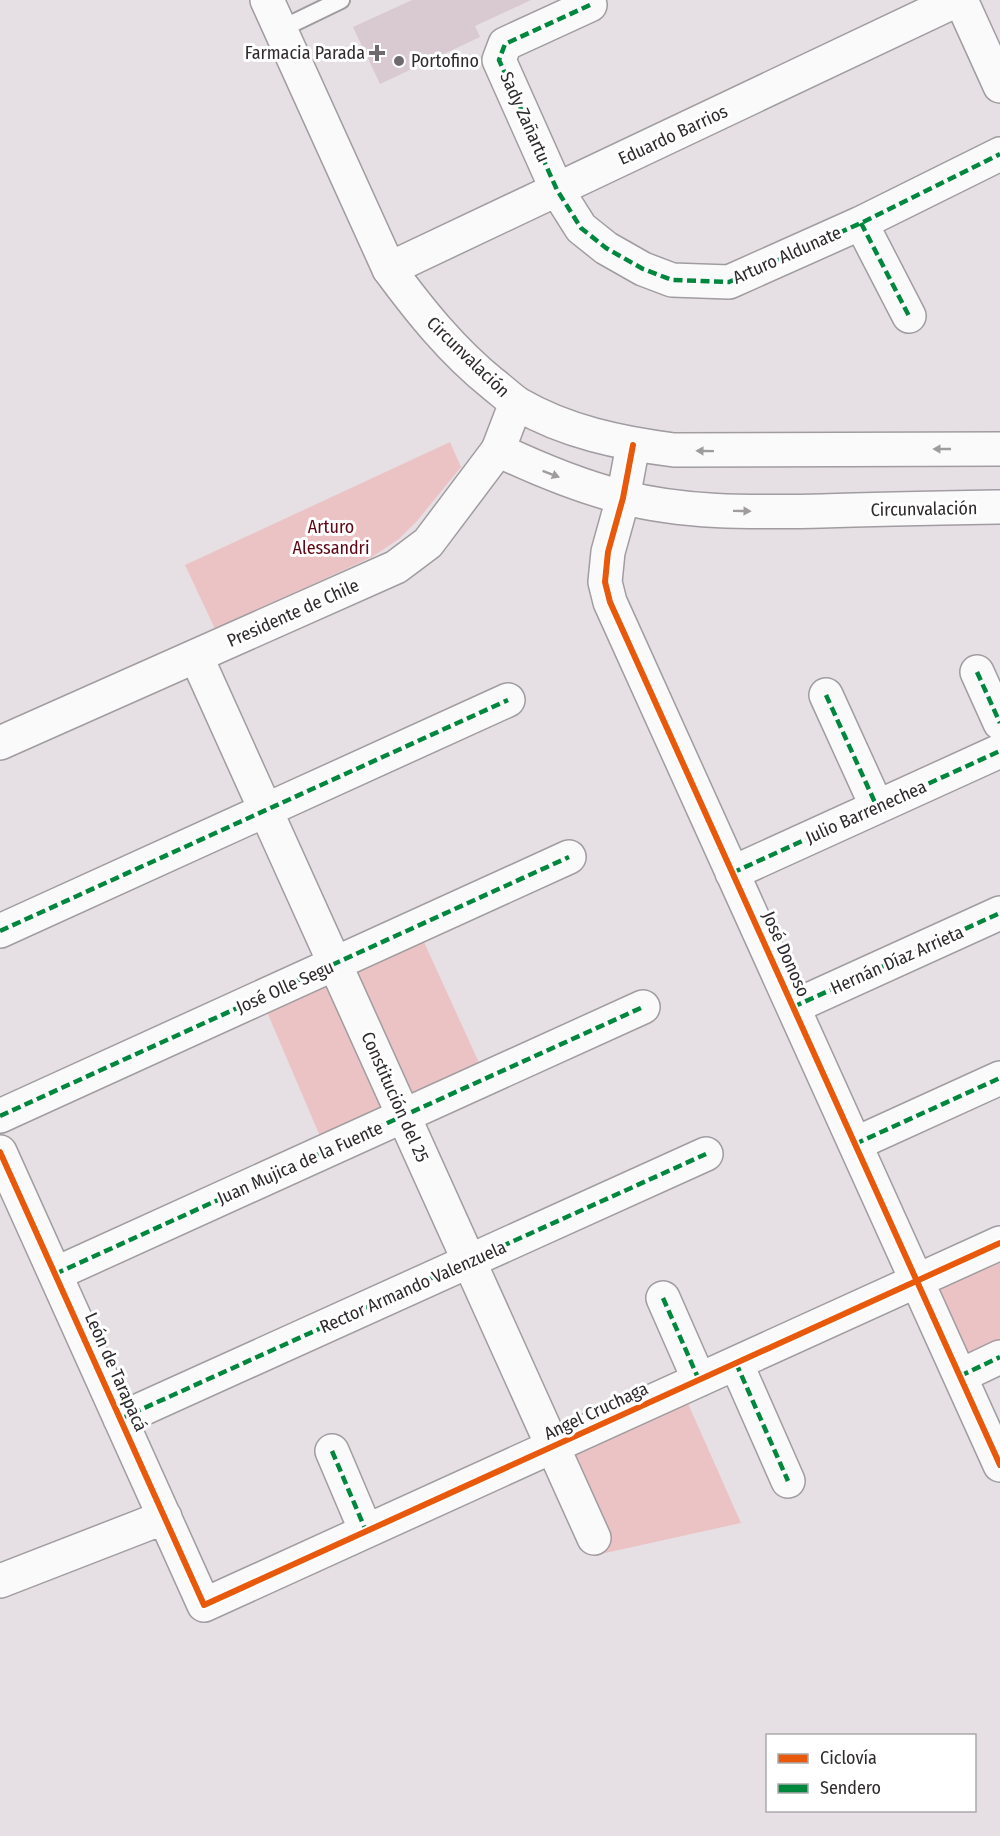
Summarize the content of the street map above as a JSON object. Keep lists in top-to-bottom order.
{
  "streets": {
    "street": [
      "Sady Zañartu",
      "Eduardo Barrios",
      "Arturo Aldunate",
      "Circunvalación",
      "Presidente de Chile",
      "Julio Barrenechea",
      "José Donoso",
      "Hernán Díaz Arrieta",
      "José Olle Segu",
      "Constitución del 25",
      "Juan Mujica de la Fuente",
      "Rector Armando Valenzuela",
      "León de Tarapacá",
      "Angel Cruchaga"
    ]
  },
  "crossings": [
    ["Sady Zañartu", "Eduardo Barrios"],
    ["Sady Zañartu", "Arturo Aldunate"],
    ["Eduardo Barrios", "Arturo Aldunate"],
    ["Eduardo Barrios", "Circunvalación"],
    ["Circunvalación", "Presidente de Chile"],
    ["Circunvalación", "José Donoso"],
    ["Presidente de Chile", "Constitución del 25"],
    ["Julio Barrenechea", "José Donoso"],
    ["José Donoso", "Hernán Díaz Arrieta"],
    ["José Donoso", "Angel Cruchaga"],
    ["José Olle Segu", "Constitución del 25"],
    ["Constitución del 25", "Juan Mujica de la Fuente"],
    ["Constitución del 25", "Rector Armando Valenzuela"],
    ["Constitución del 25", "Angel Cruchaga"],
    ["Juan Mujica de la Fuente", "León de Tarapacá"],
    ["Rector Armando Valenzuela", "León de Tarapacá"],
    ["León de Tarapacá", "Angel Cruchaga"]
  ],
  "parks": ["Arturo Alessandri"],
  "places": {
    "health": ["Farmacia Parada"],
    "other": ["Portofino"]
  },
  "legend": ["Ciclovía", "Sendero"]
}
